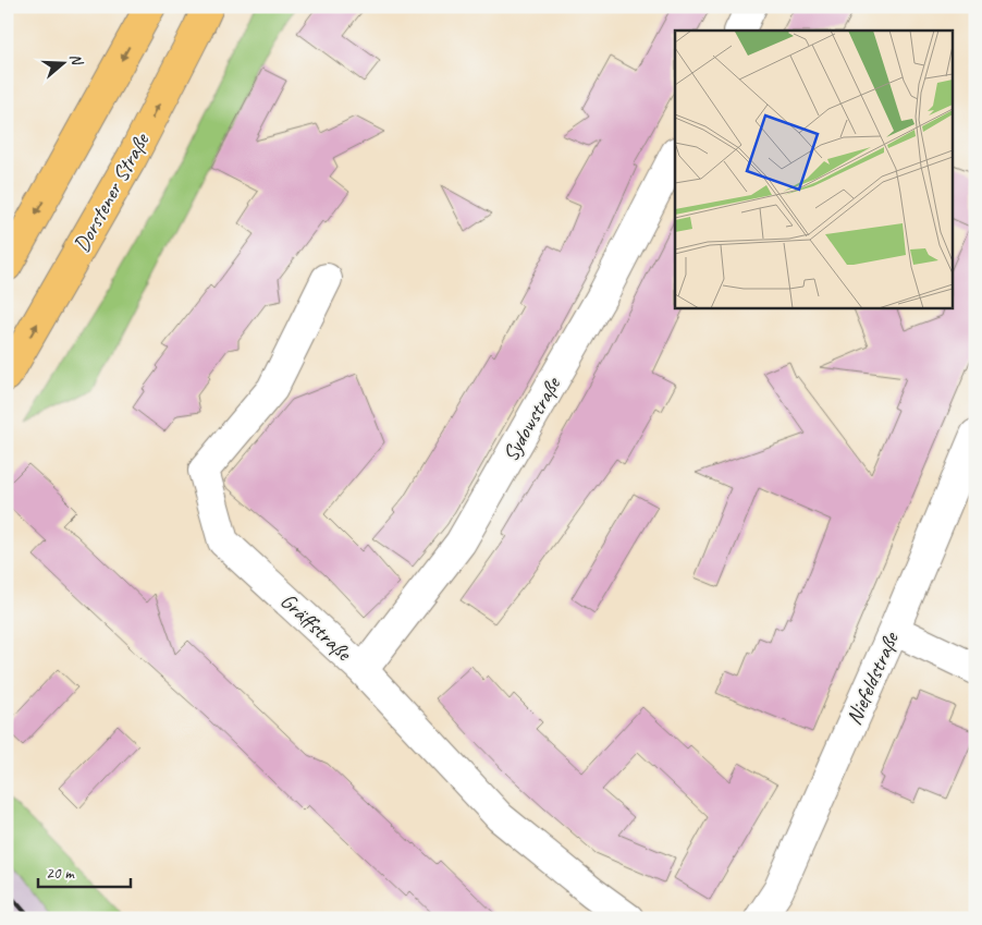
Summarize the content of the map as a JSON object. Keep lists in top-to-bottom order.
{
  "streets": {
    "main road": ["Dorstener Straße"],
    "street": ["Sydowstraße", "Gräffstraße", "Niefeldstraße"]
  },
  "crossings": [
    ["Sydowstraße", "Gräffstraße"]
  ],
  "scale_bar": "20 m",
  "north": "right"
}
